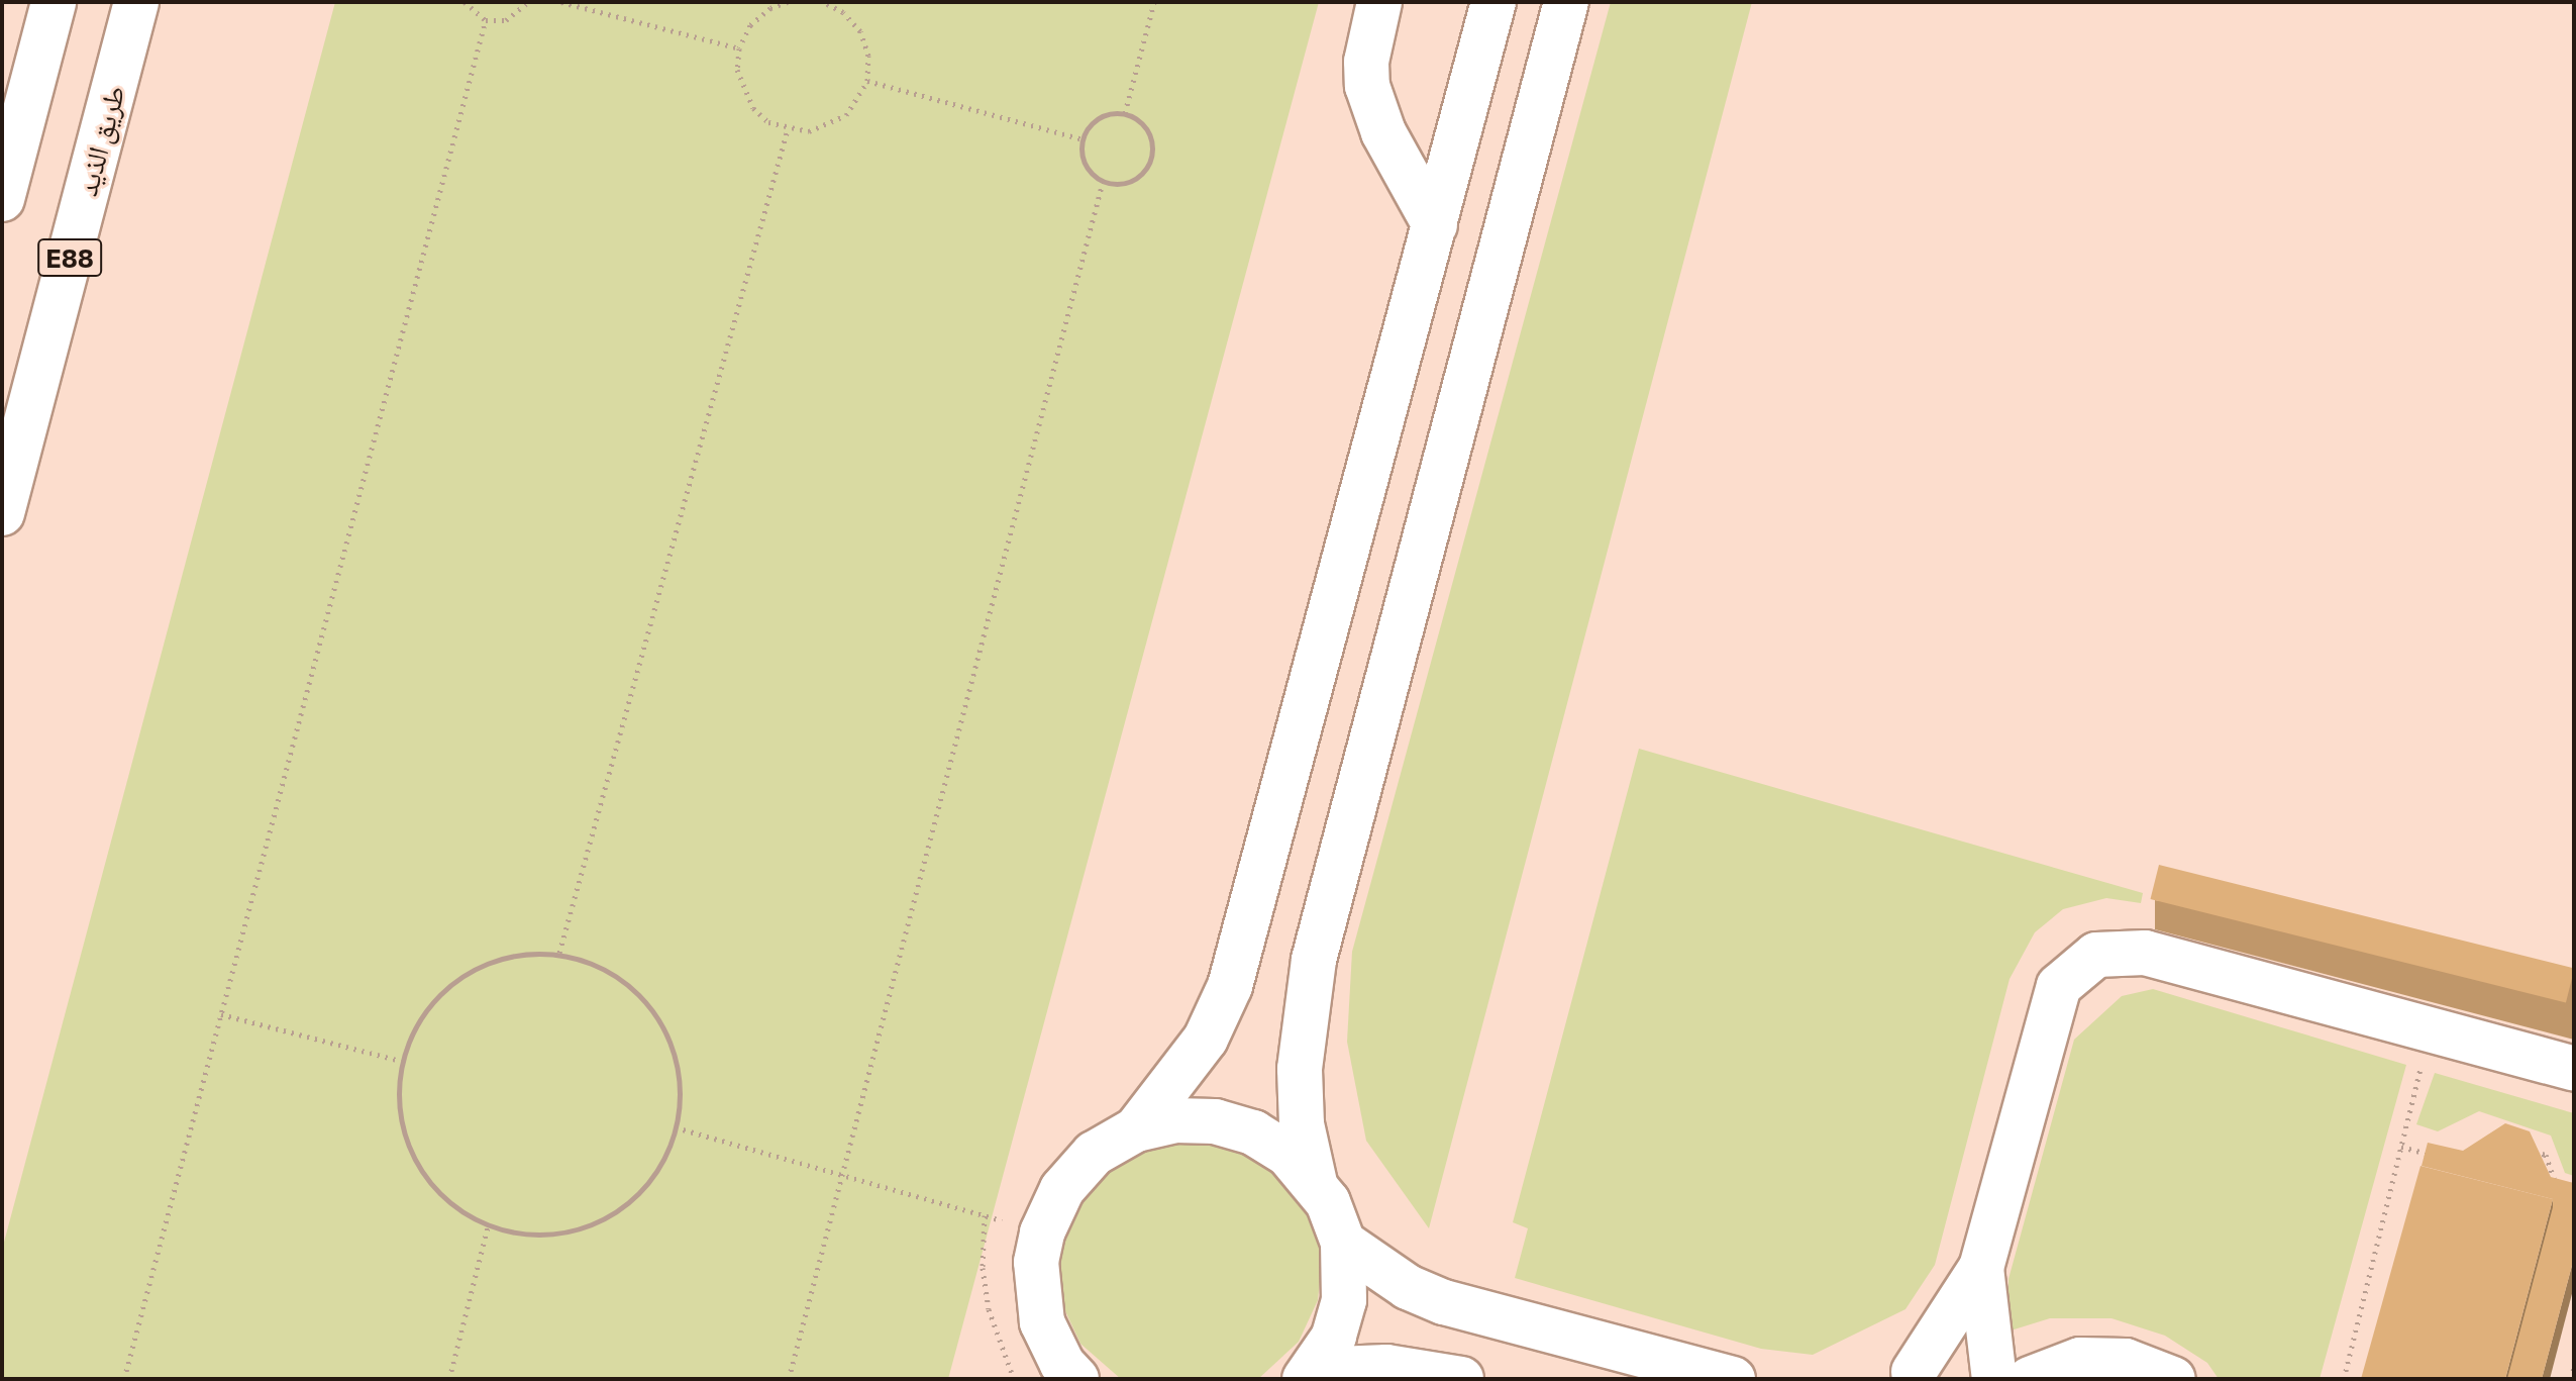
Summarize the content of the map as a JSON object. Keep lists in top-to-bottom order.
{
  "streets": {
    "main road": ["طريق الذيد", "E88"]
  }
}
